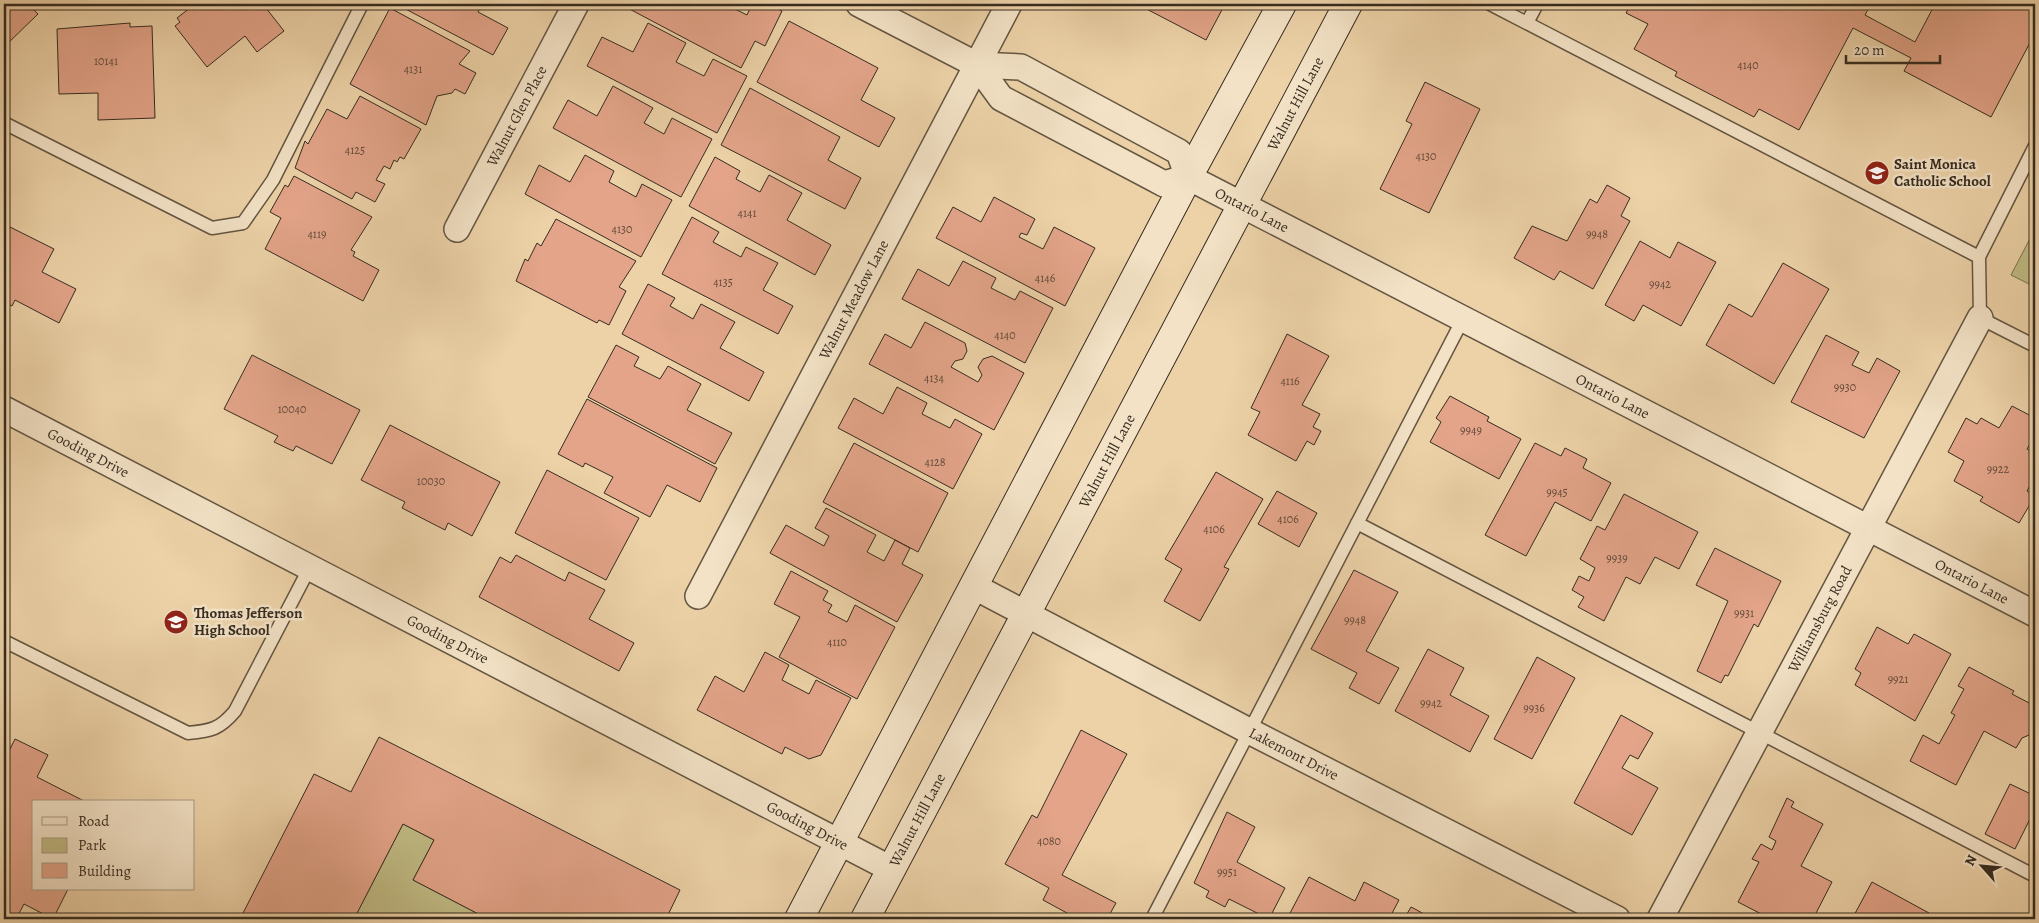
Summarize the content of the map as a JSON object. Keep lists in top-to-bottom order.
{
  "streets": {
    "main road": ["Walnut Hill Lane"],
    "street": [
      "Walnut Glen Place",
      "Ontario Lane",
      "Walnut Meadow Lane",
      "Gooding Drive",
      "Williamsburg Road",
      "Lakemont Drive"
    ]
  },
  "crossings": [
    ["Walnut Hill Lane", "Ontario Lane"],
    ["Walnut Hill Lane", "Gooding Drive"],
    ["Walnut Hill Lane", "Lakemont Drive"],
    ["Ontario Lane", "Williamsburg Road"]
  ],
  "places": {
    "school or university": ["Saint Monica Catholic School", "Thomas Jefferson High School"]
  },
  "house_numbers": [
    "10141",
    "4140",
    "4131",
    "4125",
    "4130",
    "4141",
    "4130",
    "4119",
    "9948",
    "4146",
    "4135",
    "9942",
    "4140",
    "4134",
    "4116",
    "9930",
    "10040",
    "9949",
    "4128",
    "9922",
    "10030",
    "9945",
    "4106",
    "4106",
    "9939",
    "9931",
    "9948",
    "4110",
    "9921",
    "9942",
    "9936",
    "4080",
    "9951"
  ],
  "legend": ["Road", "Park", "Building"],
  "scale_bar": "20 m",
  "north": "top left"
}
